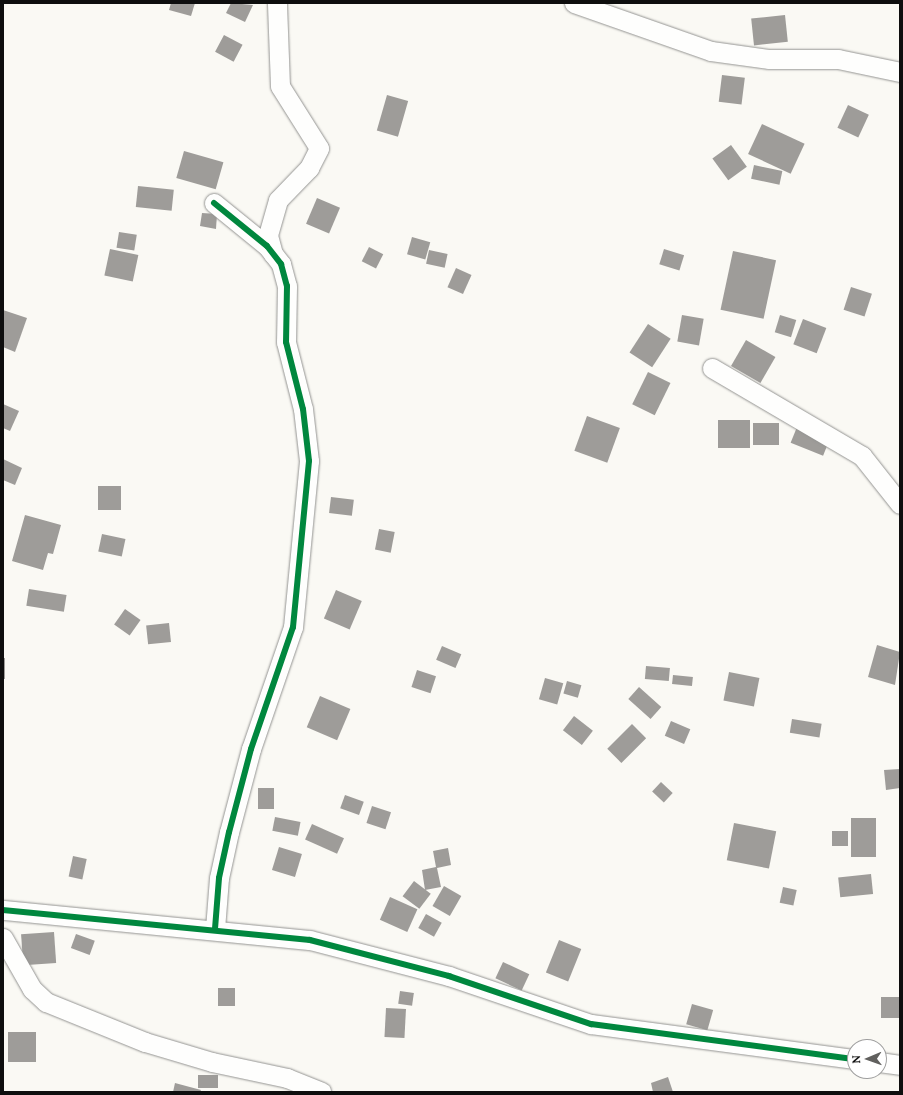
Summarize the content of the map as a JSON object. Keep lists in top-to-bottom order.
{
  "north": "left"
}
